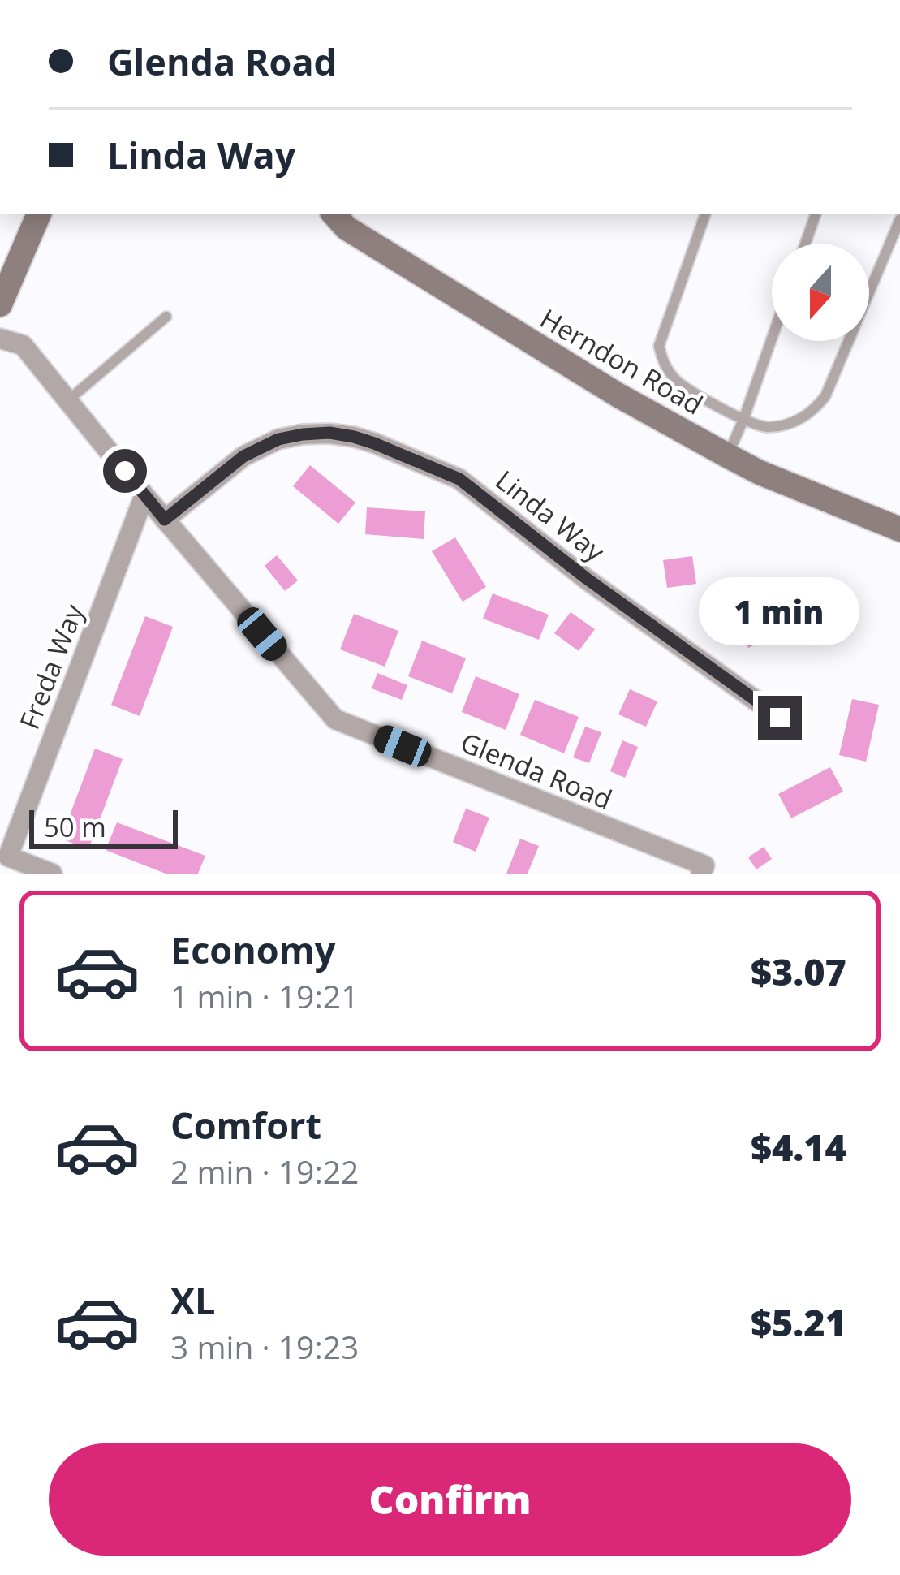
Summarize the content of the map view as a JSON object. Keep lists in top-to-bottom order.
{
  "streets": {
    "street": [
      "Herndon Road",
      "Linda Way",
      "Freda Way",
      "Glenda Road"
    ]
  },
  "crossings": [
    ["Linda Way", "Glenda Road"],
    ["Freda Way", "Glenda Road"]
  ],
  "scale_bar": "50 m",
  "north": "bottom",
  "page": {
    "banner": ["Glenda Road", "Linda Way"],
    "bubble": "1 min",
    "scale": "50 m",
    "list": [
      {
        "name": "Economy",
        "note": "1 min · 19:21",
        "value": "$3.07"
      },
      {
        "name": "Comfort",
        "note": "2 min · 19:22",
        "value": "$4.14"
      },
      {
        "name": "XL",
        "note": "3 min · 19:23",
        "value": "$5.21"
      }
    ],
    "buttons": "Confirm"
  }
}
